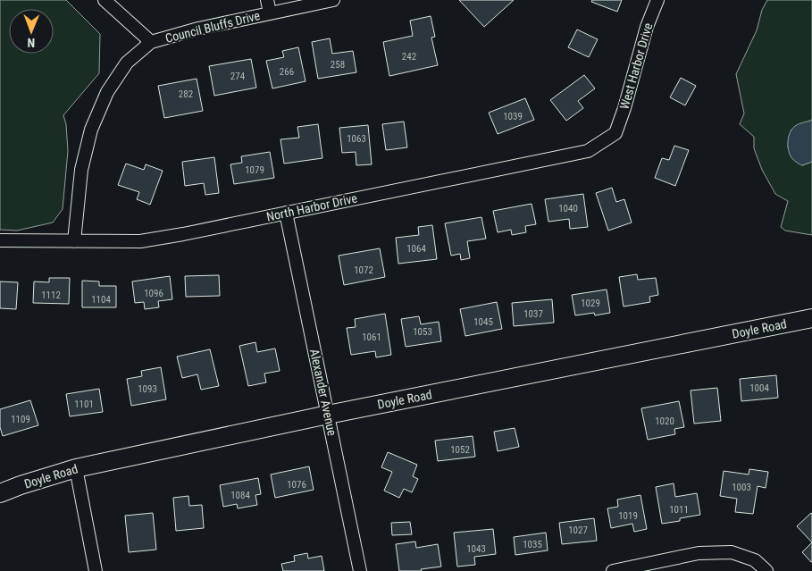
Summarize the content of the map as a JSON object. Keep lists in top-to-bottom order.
{
  "streets": {
    "main road": ["Doyle Road"],
    "street": [
      "Council Bluffs Drive",
      "West Harbor Drive",
      "North Harbor Drive",
      "Alexander Avenue"
    ]
  },
  "crossings": [
    ["Council Bluffs Drive", "North Harbor Drive"],
    ["West Harbor Drive", "North Harbor Drive"],
    ["North Harbor Drive", "Alexander Avenue"],
    ["Doyle Road", "Alexander Avenue"]
  ],
  "house_numbers": [
    "242",
    "258",
    "266",
    "274",
    "282",
    "1039",
    "1063",
    "1079",
    "1040",
    "1064",
    "1072",
    "1096",
    "1112",
    "1104",
    "1029",
    "1037",
    "1045",
    "1053",
    "1061",
    "1004",
    "1093",
    "1101",
    "1109",
    "1020",
    "1052",
    "1076",
    "1003",
    "1084",
    "1011",
    "1019",
    "1027",
    "1035",
    "1043"
  ],
  "north": "bottom"
}
